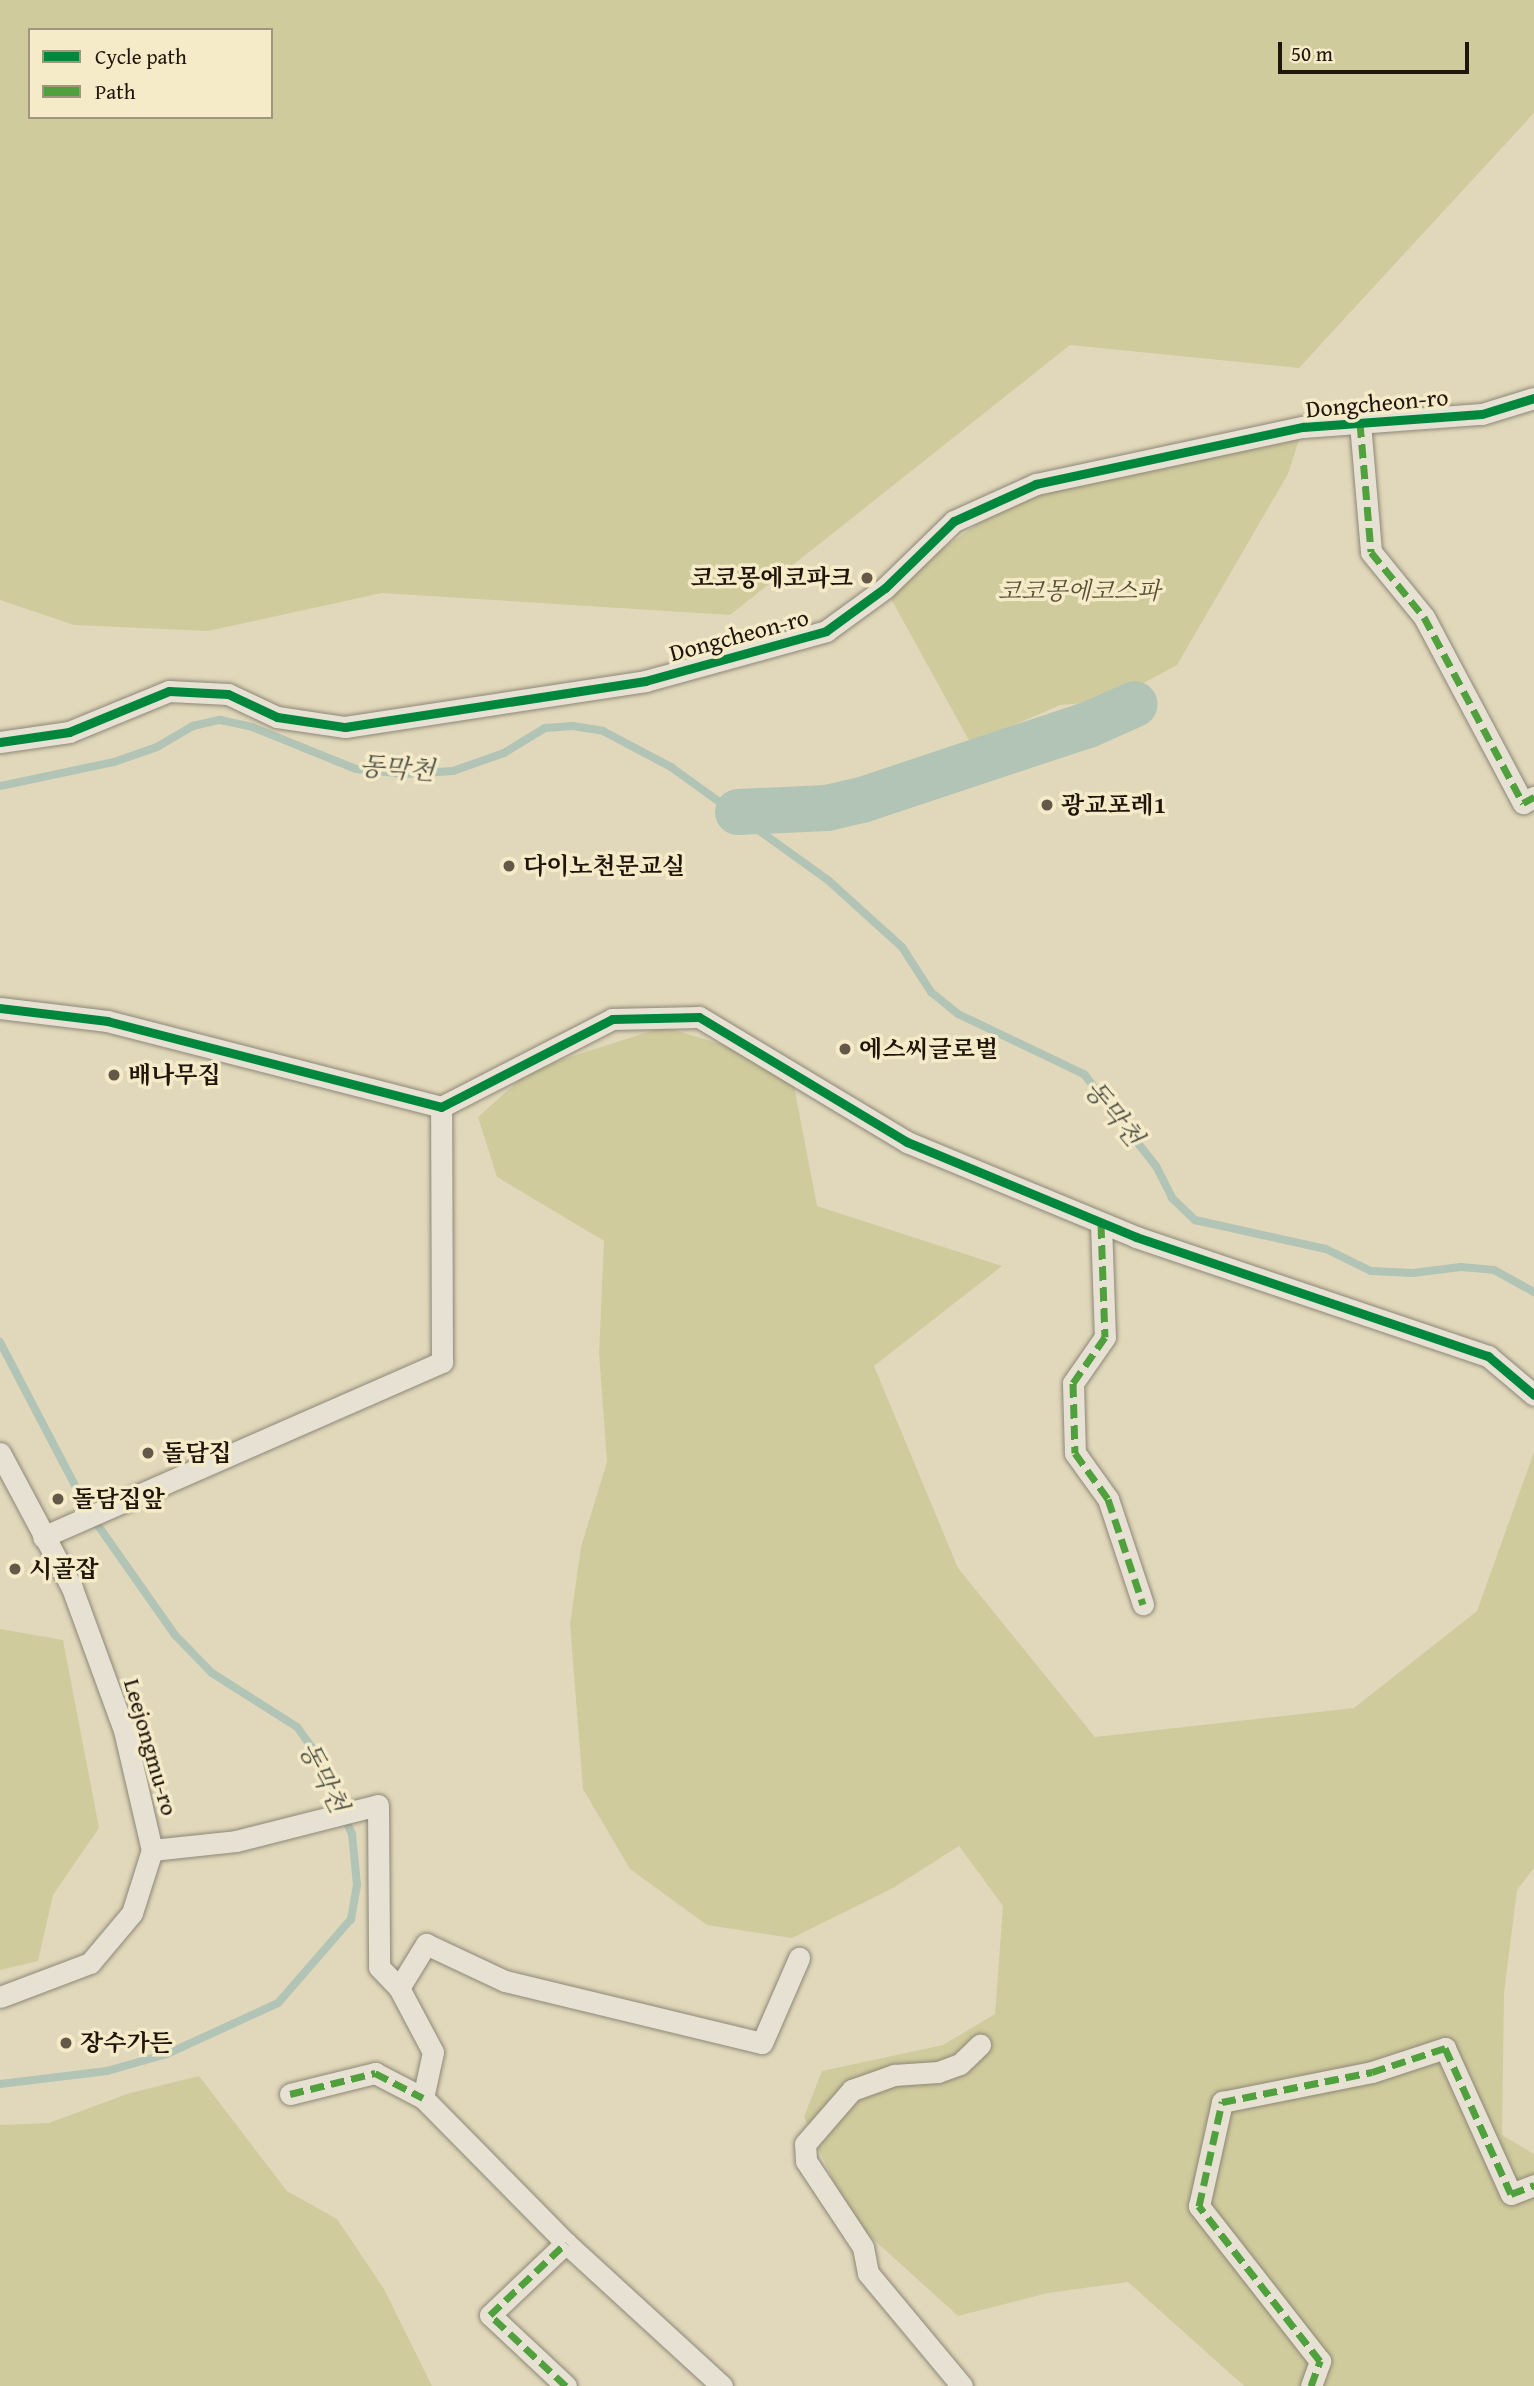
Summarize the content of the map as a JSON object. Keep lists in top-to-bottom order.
{
  "streets": {
    "street": ["Dongcheon-ro", "Leejongmu-ro"]
  },
  "water": ["동막천"],
  "parks": ["코코몽에코스파"],
  "places": [
    "코코몽에코파크",
    "광교포레1",
    "다이노천문교실",
    "에스씨글로벌",
    "배나무집",
    "돌담집",
    "돌담집앞",
    "시골잡",
    "장수가든"
  ],
  "legend": ["Cycle path", "Path"],
  "scale_bar": "50 m"
}
